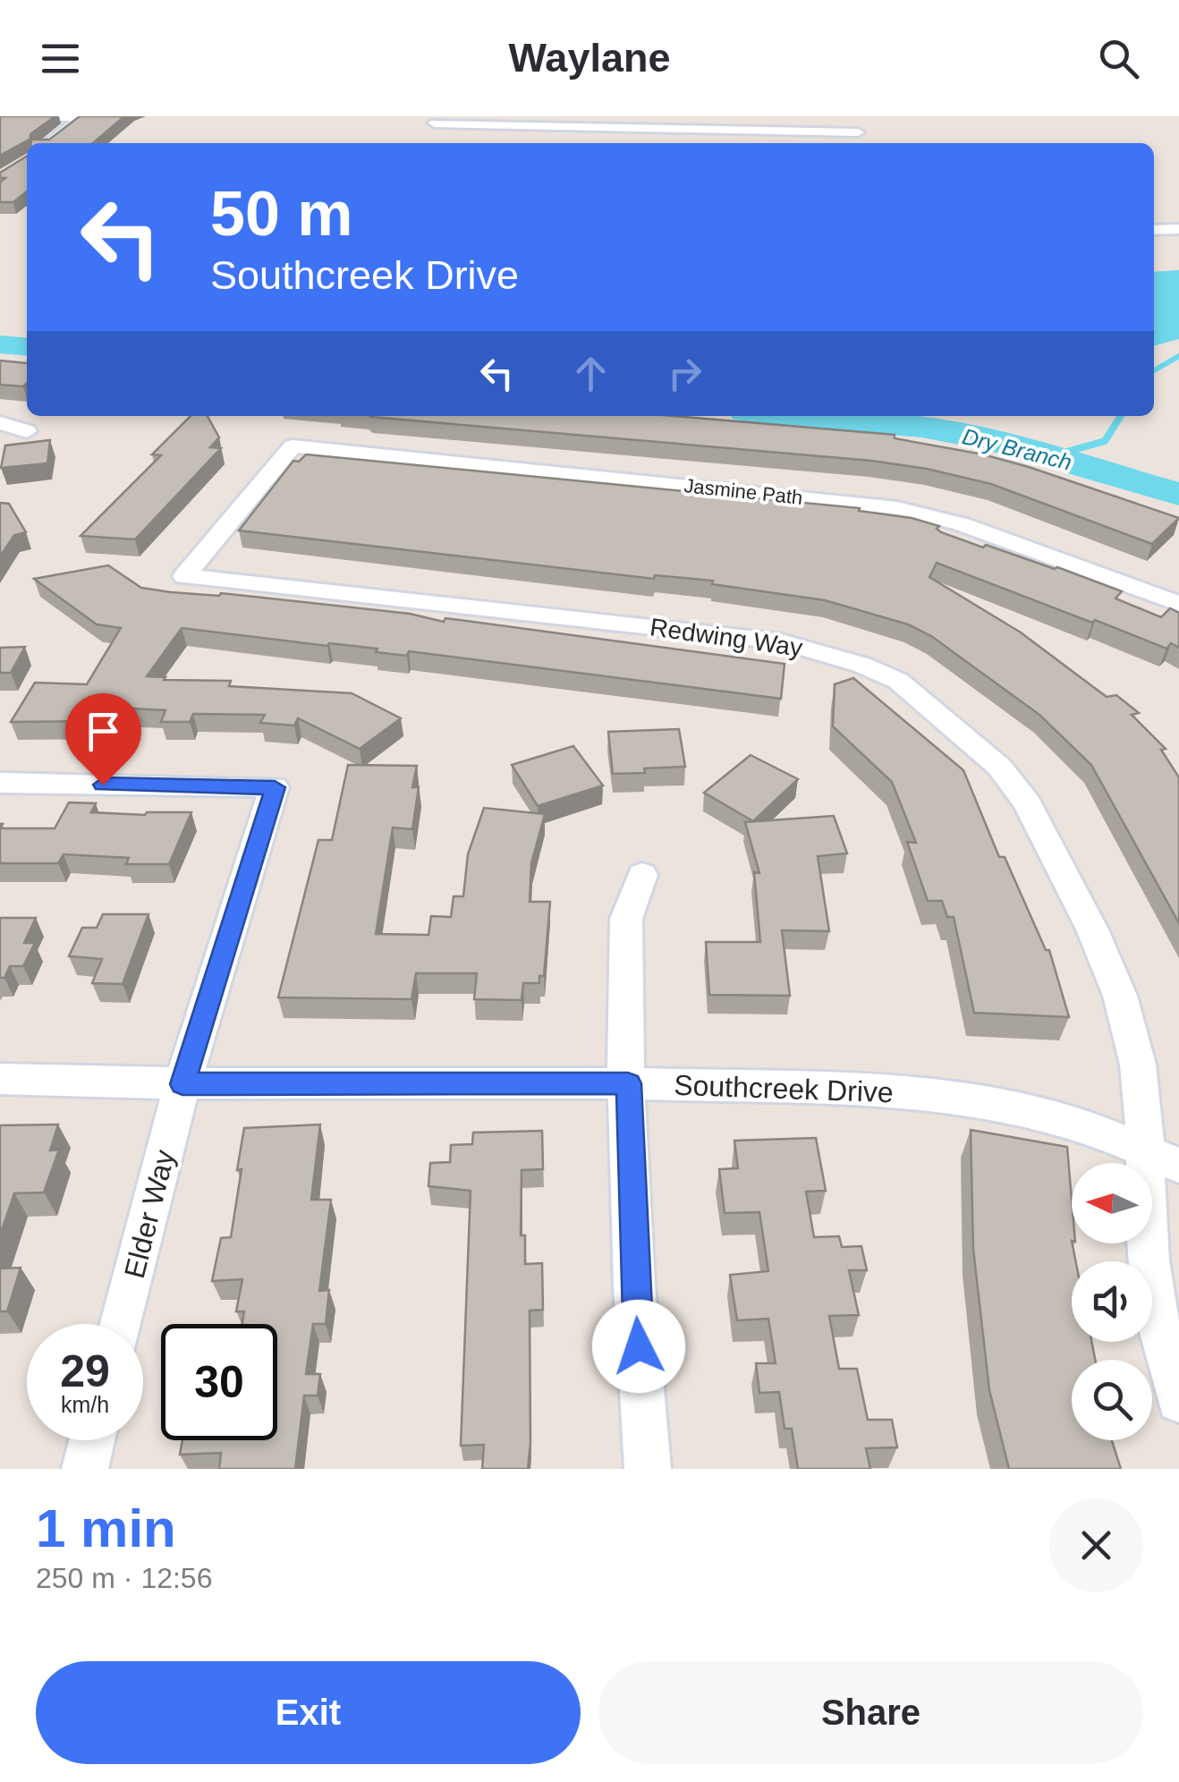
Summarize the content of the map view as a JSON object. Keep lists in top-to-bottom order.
{
  "streets": {
    "street": [
      "Jasmine Path",
      "Redwing Way",
      "Southcreek Drive",
      "Elder Way"
    ]
  },
  "crossings": [
    ["Jasmine Path", "Redwing Way"],
    ["Redwing Way", "Southcreek Drive"],
    ["Southcreek Drive", "Elder Way"]
  ],
  "water": ["Dry Branch"],
  "north": "left",
  "page": {
    "header": "Waylane",
    "turn": ["50 m", "Southcreek Drive"],
    "speed": "29 km/h",
    "limit": "30",
    "heading": ["1 min", "250 m · 12:56"],
    "buttons": ["Exit", "Share"]
  }
}
